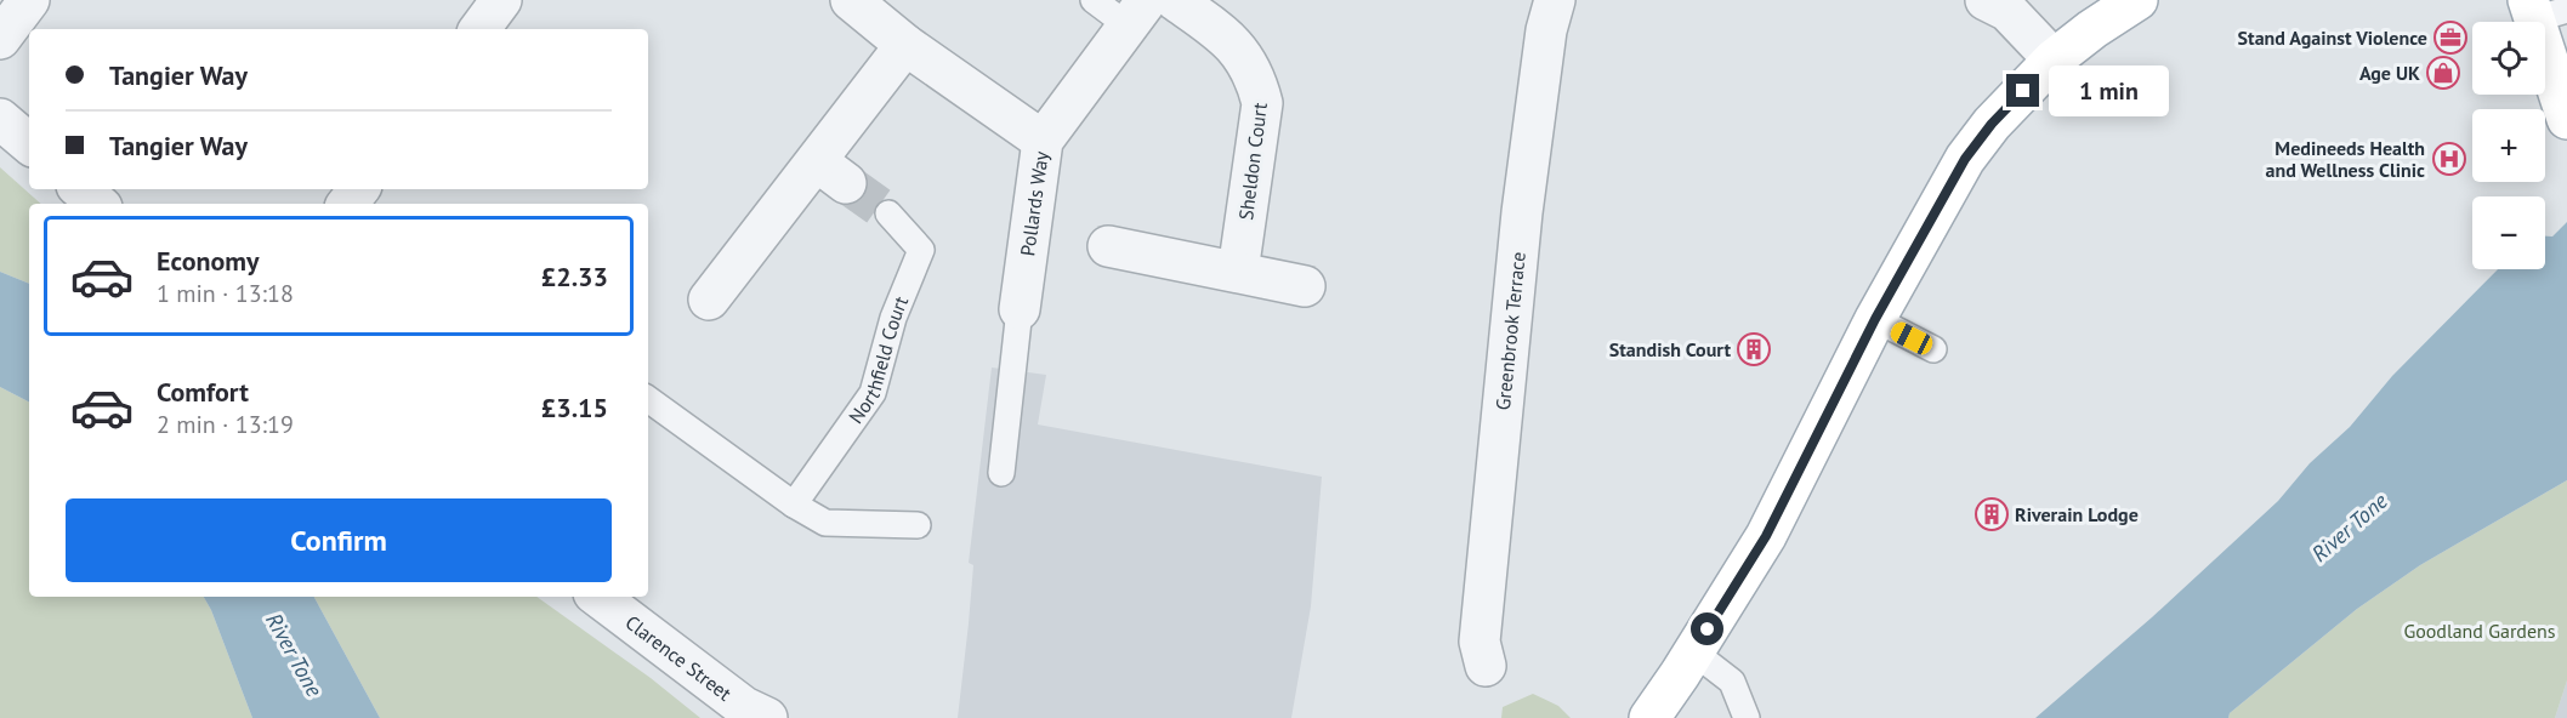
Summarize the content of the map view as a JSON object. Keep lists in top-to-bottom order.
{
  "streets": {
    "street": [
      "Sheldon Court",
      "Pollards Way",
      "Greenbrook Terrace",
      "Clarence Street"
    ],
    "lane": ["Northfield Court"]
  },
  "water": ["River Tone"],
  "parks": ["Goodland Gardens"],
  "places": {
    "office": ["Stand Against Violence"],
    "shop": ["Age UK"],
    "hospital": ["Medineeds Health and Wellness Clinic"],
    "building": ["Standish Court", "Riverain Lodge"]
  },
  "page": {
    "map_buttons": ["+", "−"],
    "banner": ["Tangier Way", "Tangier Way"],
    "bubble": "1 min",
    "list": [
      {
        "name": "Economy",
        "note": "1 min · 13:18",
        "value": "£2.33"
      },
      {
        "name": "Comfort",
        "note": "2 min · 13:19",
        "value": "£3.15"
      }
    ],
    "buttons": "Confirm"
  }
}
